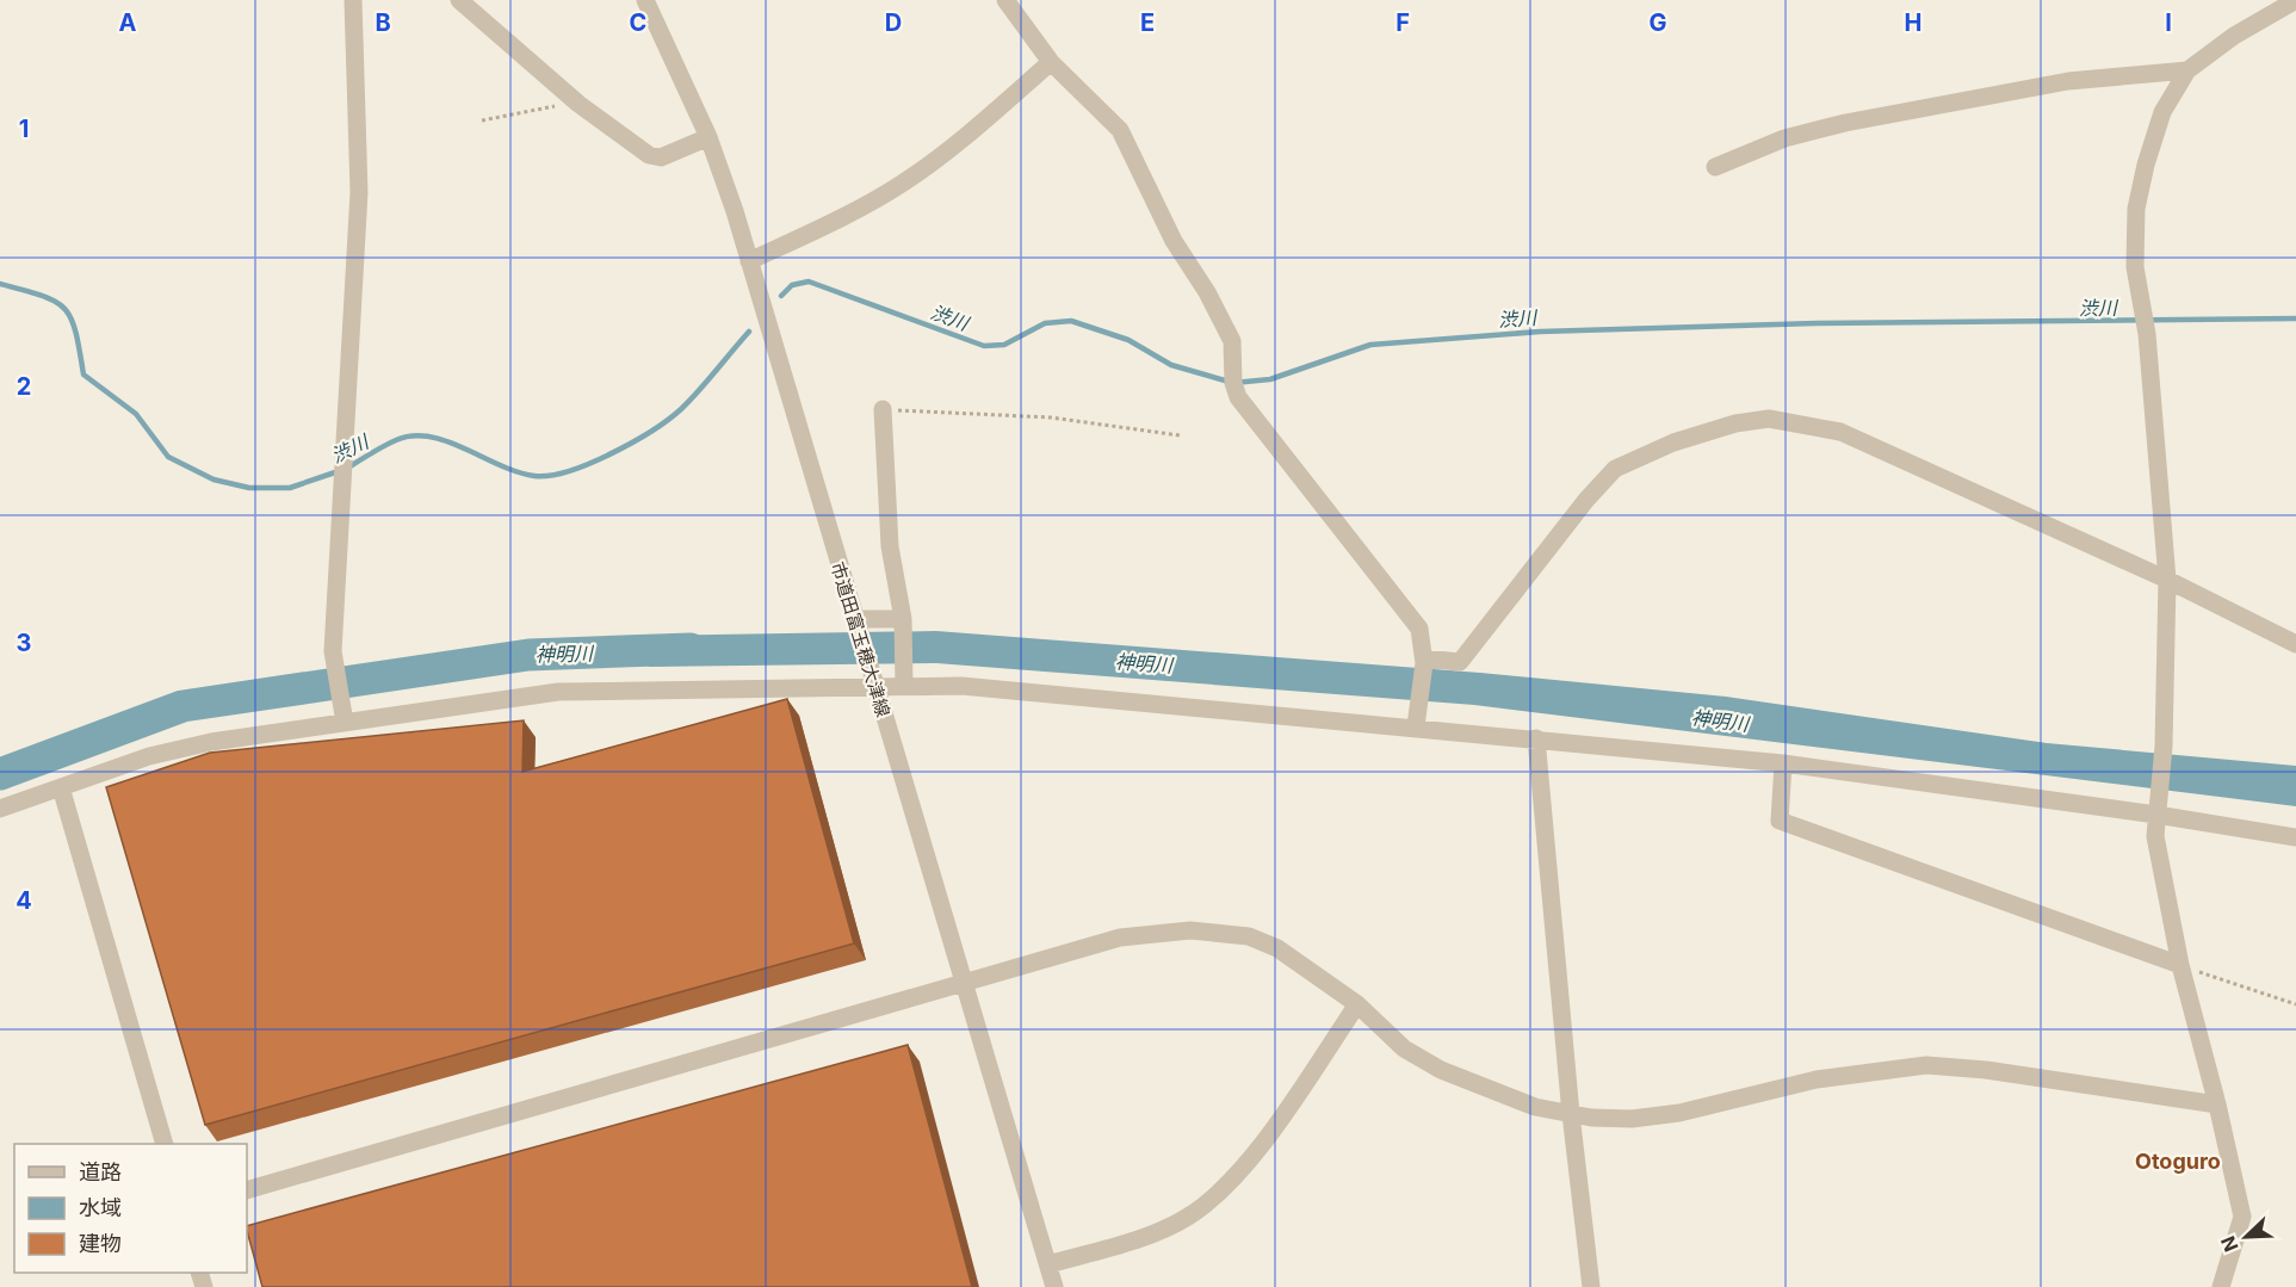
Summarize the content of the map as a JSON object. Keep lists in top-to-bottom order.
{
  "streets": {
    "street": ["市道田富玉穂大津線"]
  },
  "districts": ["Otoguro"],
  "water": ["渋川", "神明川"],
  "legend": ["道路", "水域", "建物"],
  "north": "bottom left",
  "grid": {
    "columns": [
      "A",
      "B",
      "C",
      "D",
      "E",
      "F",
      "G",
      "H",
      "I"
    ],
    "rows": [
      "1",
      "2",
      "3",
      "4"
    ]
  }
}
